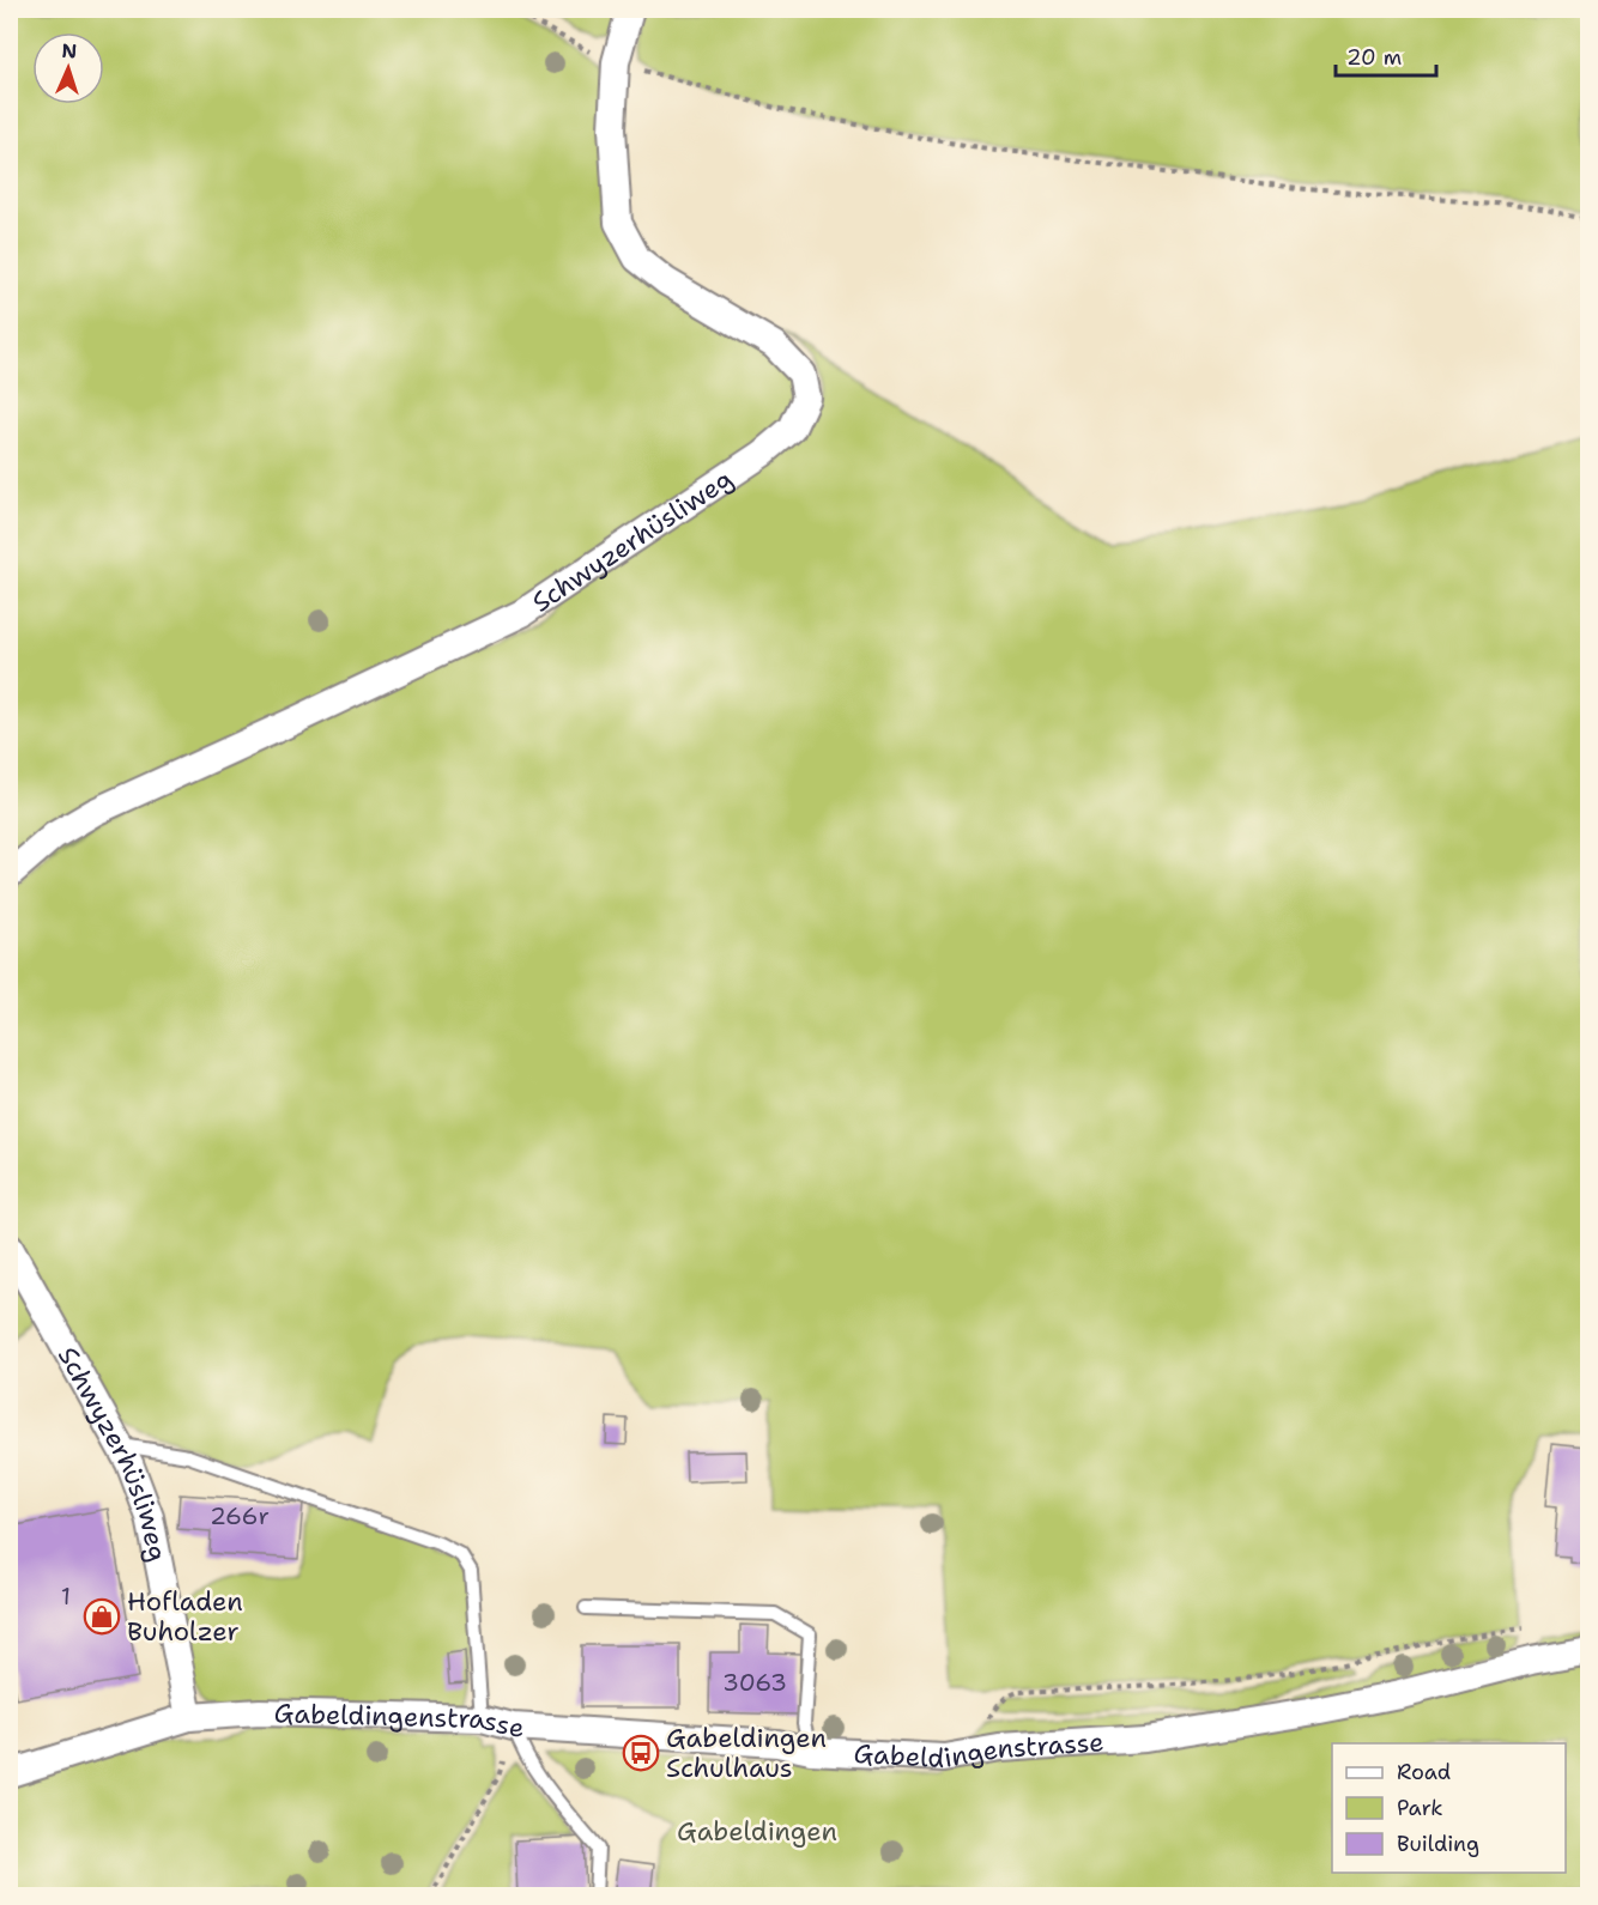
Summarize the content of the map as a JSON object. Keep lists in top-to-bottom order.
{
  "streets": {
    "street": ["Schwyzerhüsliweg", "Gabeldingenstrasse"]
  },
  "crossings": [
    ["Schwyzerhüsliweg", "Gabeldingenstrasse"]
  ],
  "parks": ["Gabeldingen"],
  "places": {
    "shop": ["Hofladen Buholzer"],
    "bus stop": ["Gabeldingen Schulhaus"]
  },
  "house_numbers": ["266r", "1", "3063"],
  "legend": ["Road", "Park", "Building"],
  "scale_bar": "20 m",
  "north": "top"
}
